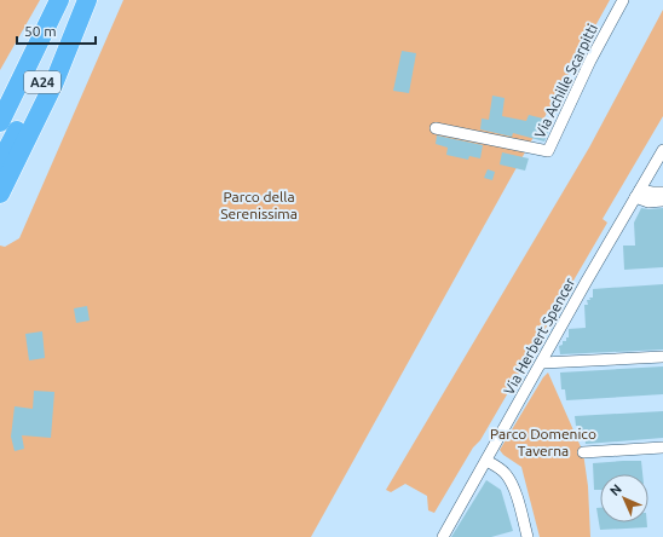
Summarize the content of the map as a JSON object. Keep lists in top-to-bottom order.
{
  "streets": {
    "highway": ["A24"],
    "street": ["Via Achille Scarpitti", "Via Herbert Spencer"]
  },
  "parks": ["Parco della Serenissima", "Parco Domenico Taverna"],
  "scale_bar": "50 m",
  "north": "top left"
}
